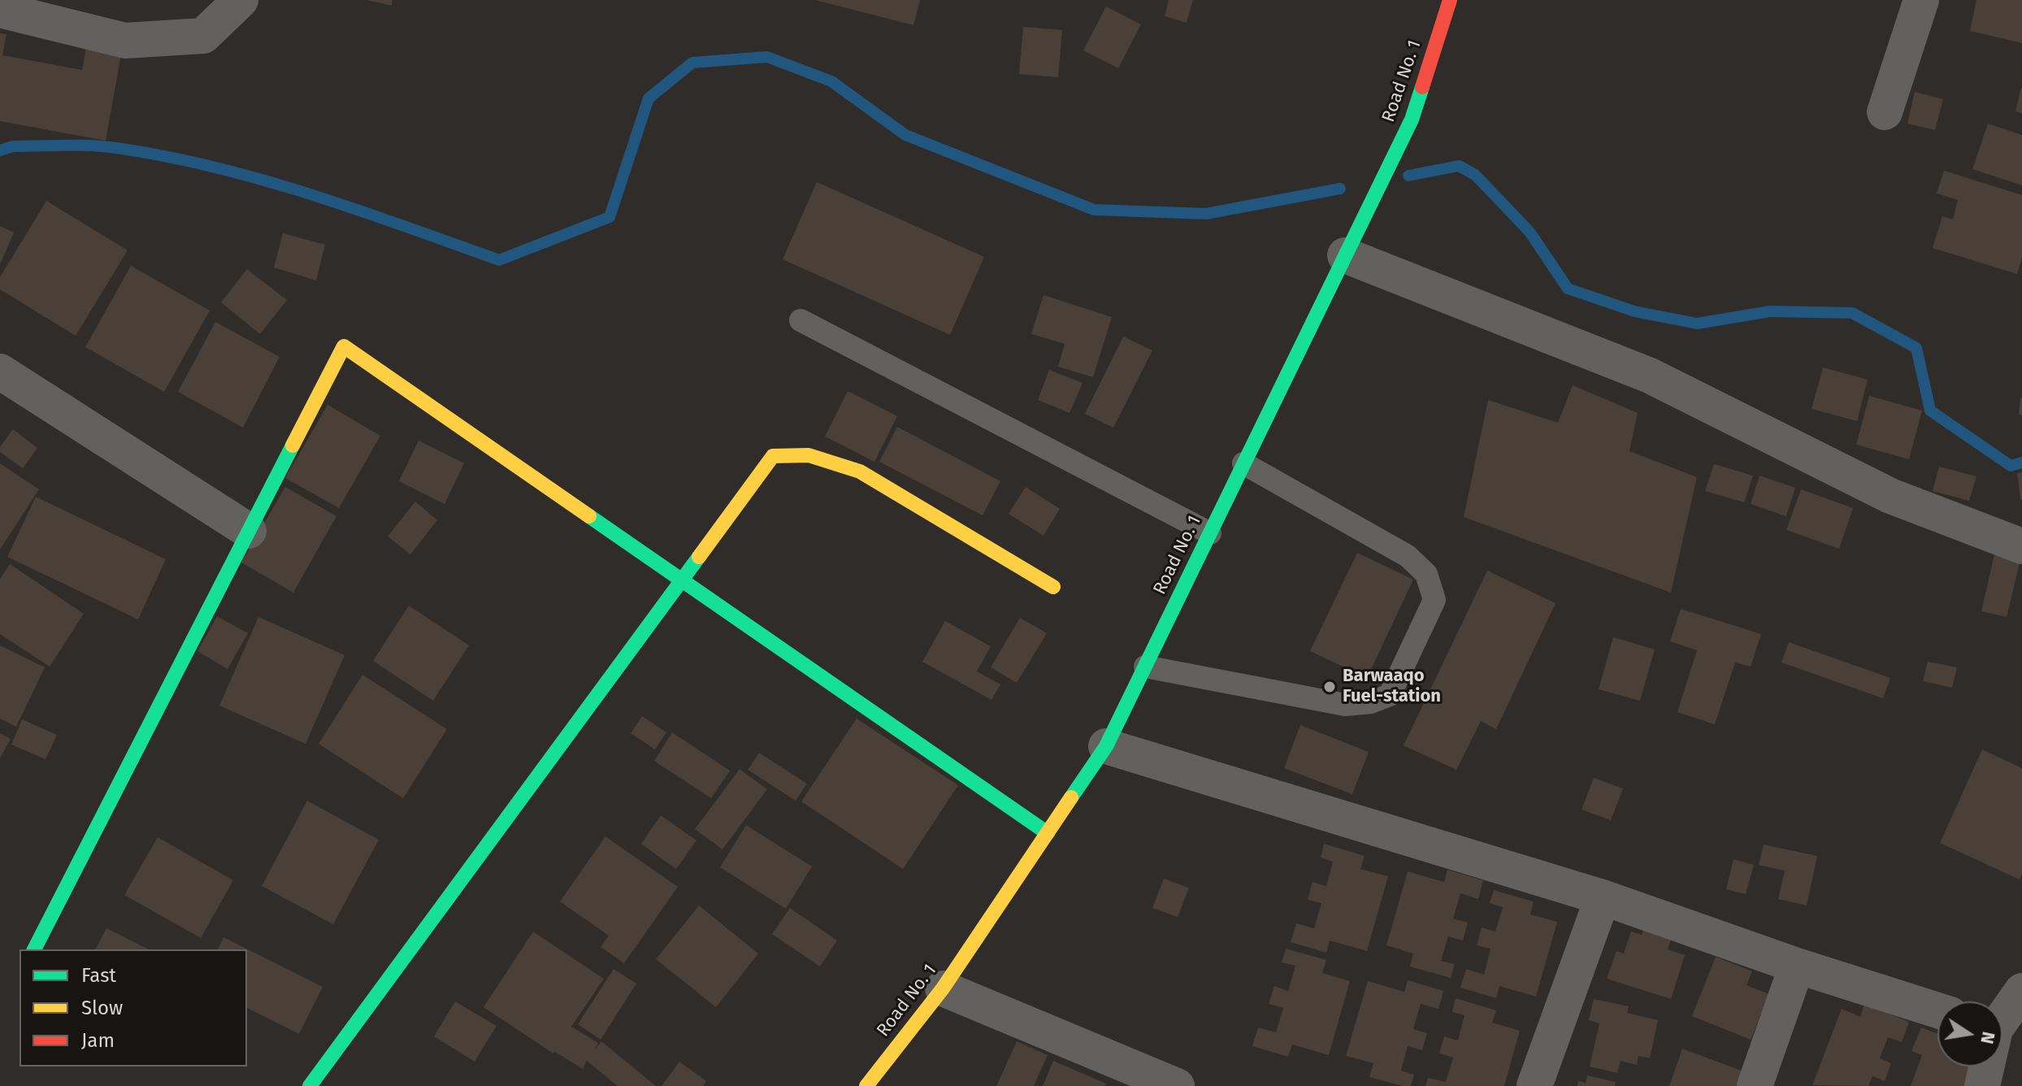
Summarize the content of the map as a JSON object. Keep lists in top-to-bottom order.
{
  "streets": {
    "main road": ["Road No. 1"]
  },
  "places": ["Barwaaqo Fuel-station"],
  "legend": ["Fast", "Slow", "Jam"],
  "north": "right"
}
